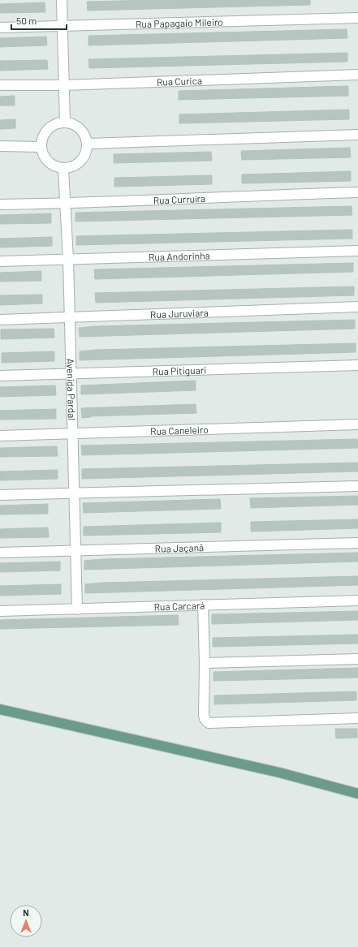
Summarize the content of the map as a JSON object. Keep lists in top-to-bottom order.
{
  "streets": {
    "street": [
      "Rua Papagaio Mileiro",
      "Rua Curica",
      "Rua Curruíra",
      "Rua Andorinha",
      "Rua Juruviara",
      "Rua Pitiguari",
      "Avenida Pardal",
      "Rua Caneleiro",
      "Rua Jaçanã",
      "Rua Carcará"
    ]
  },
  "crossings": [
    ["Rua Curruíra", "Avenida Pardal"],
    ["Rua Andorinha", "Avenida Pardal"],
    ["Rua Juruviara", "Avenida Pardal"],
    ["Rua Pitiguari", "Avenida Pardal"],
    ["Avenida Pardal", "Rua Caneleiro"],
    ["Avenida Pardal", "Rua Jaçanã"],
    ["Avenida Pardal", "Rua Carcará"]
  ],
  "scale_bar": "50 m",
  "north": "top"
}
